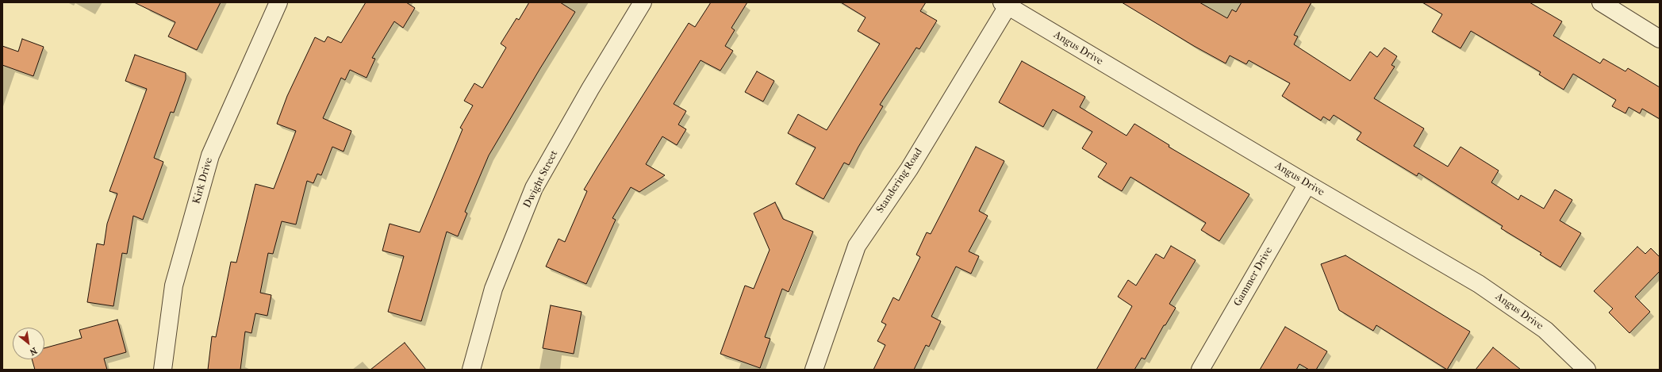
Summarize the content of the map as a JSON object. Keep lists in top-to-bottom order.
{
  "streets": {
    "street": [
      "Angus Drive",
      "Dwight Street",
      "Kirk Drive",
      "Standering Road",
      "Gammer Drive"
    ]
  },
  "crossings": [
    ["Angus Drive", "Standering Road"],
    ["Angus Drive", "Gammer Drive"]
  ],
  "north": "bottom right"
}
